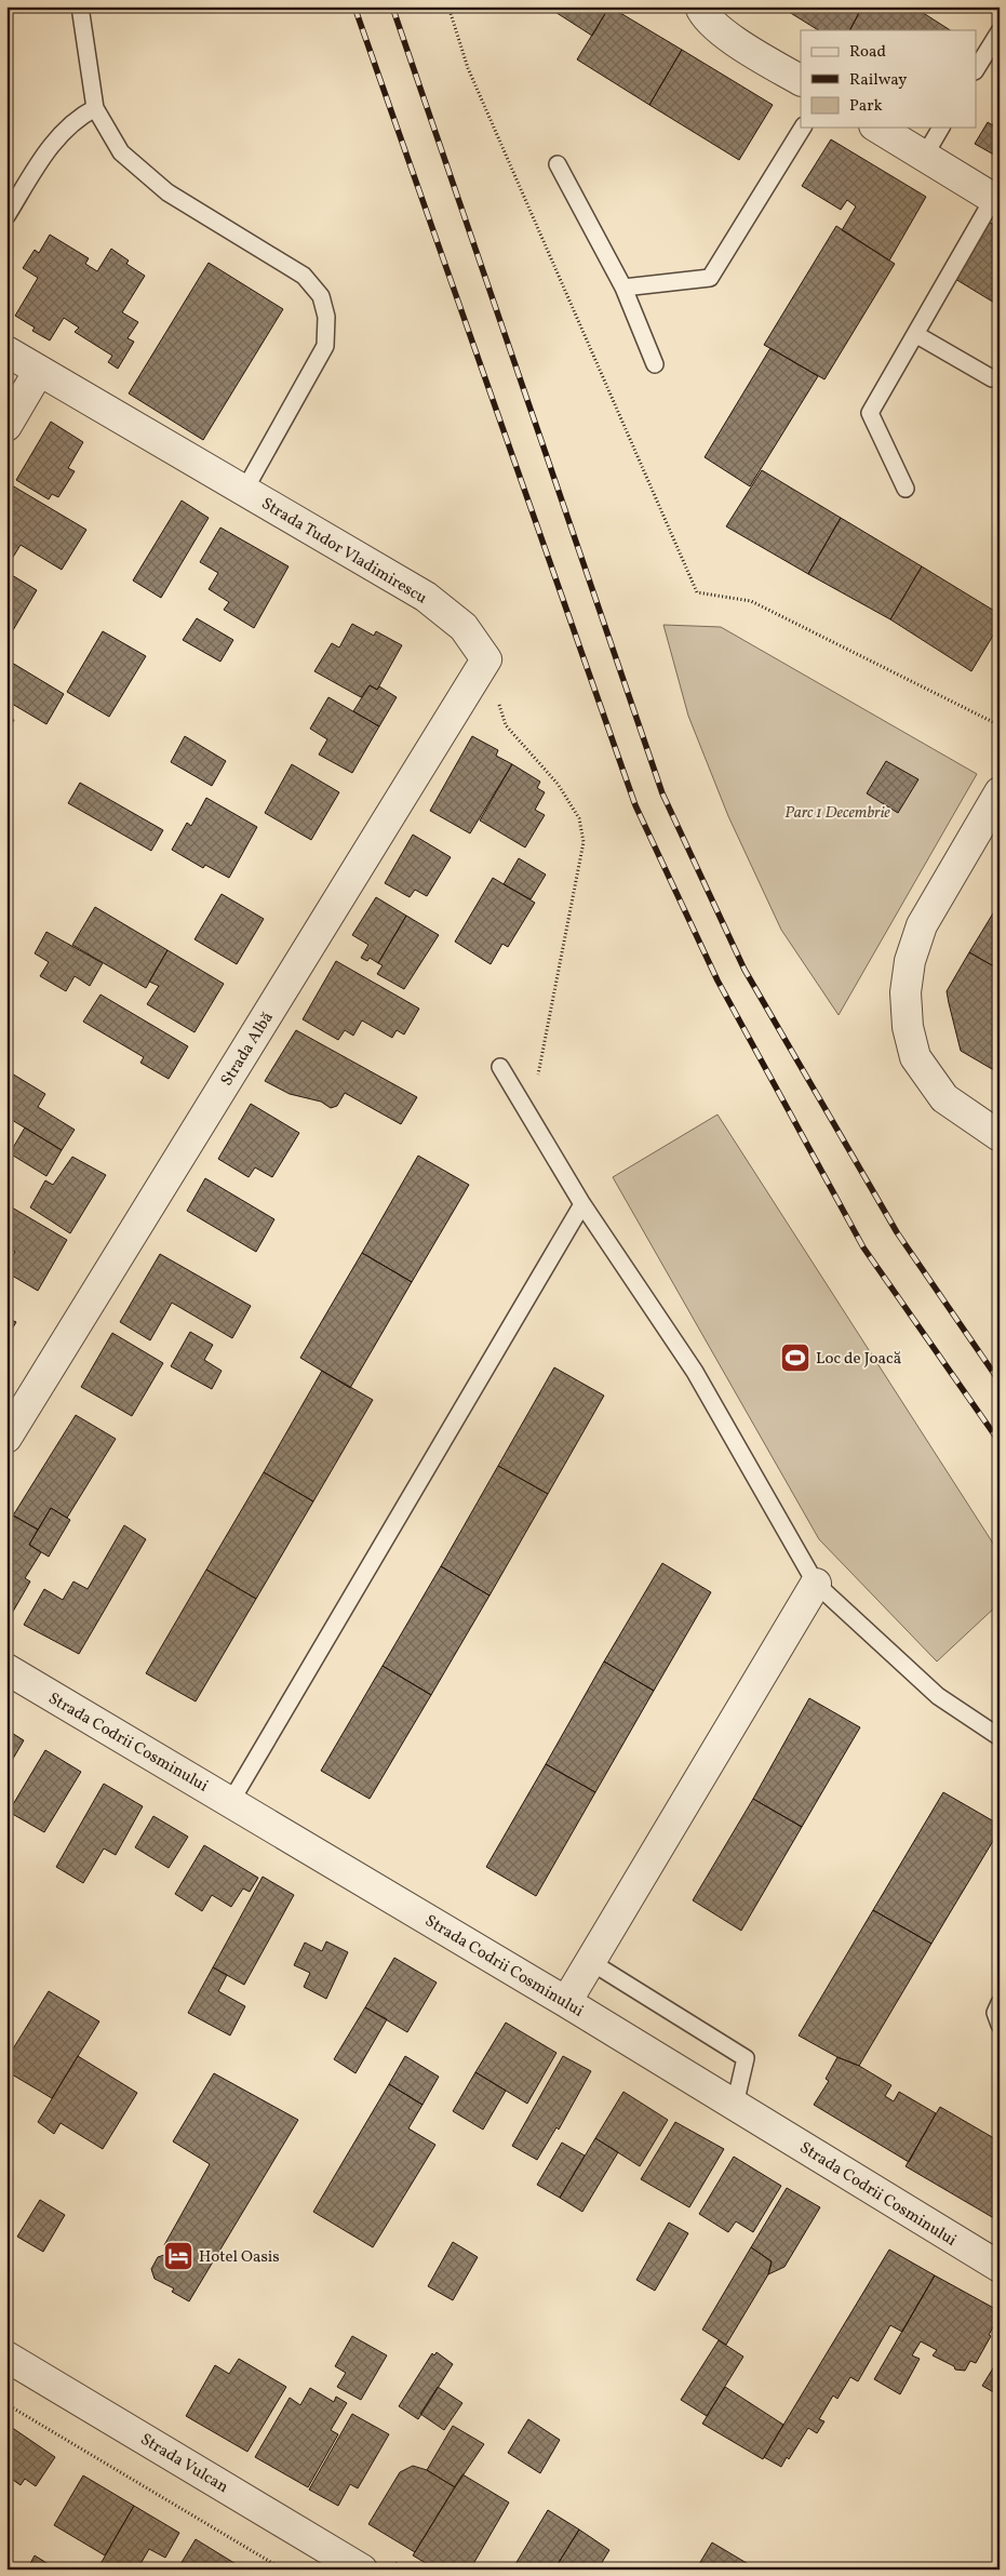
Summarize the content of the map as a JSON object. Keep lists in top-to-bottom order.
{
  "streets": {
    "street": [
      "Strada Tudor Vladimirescu",
      "Strada Albă",
      "Strada Codrii Cosminului",
      "Strada Vulcan"
    ]
  },
  "crossings": [
    ["Strada Tudor Vladimirescu", "Strada Albă"]
  ],
  "parks": ["Parc 1 Decembrie"],
  "places": {
    "sports": ["Loc de Joacă"],
    "hotel": ["Hotel Oasis"]
  },
  "legend": ["Road", "Railway", "Park"]
}
